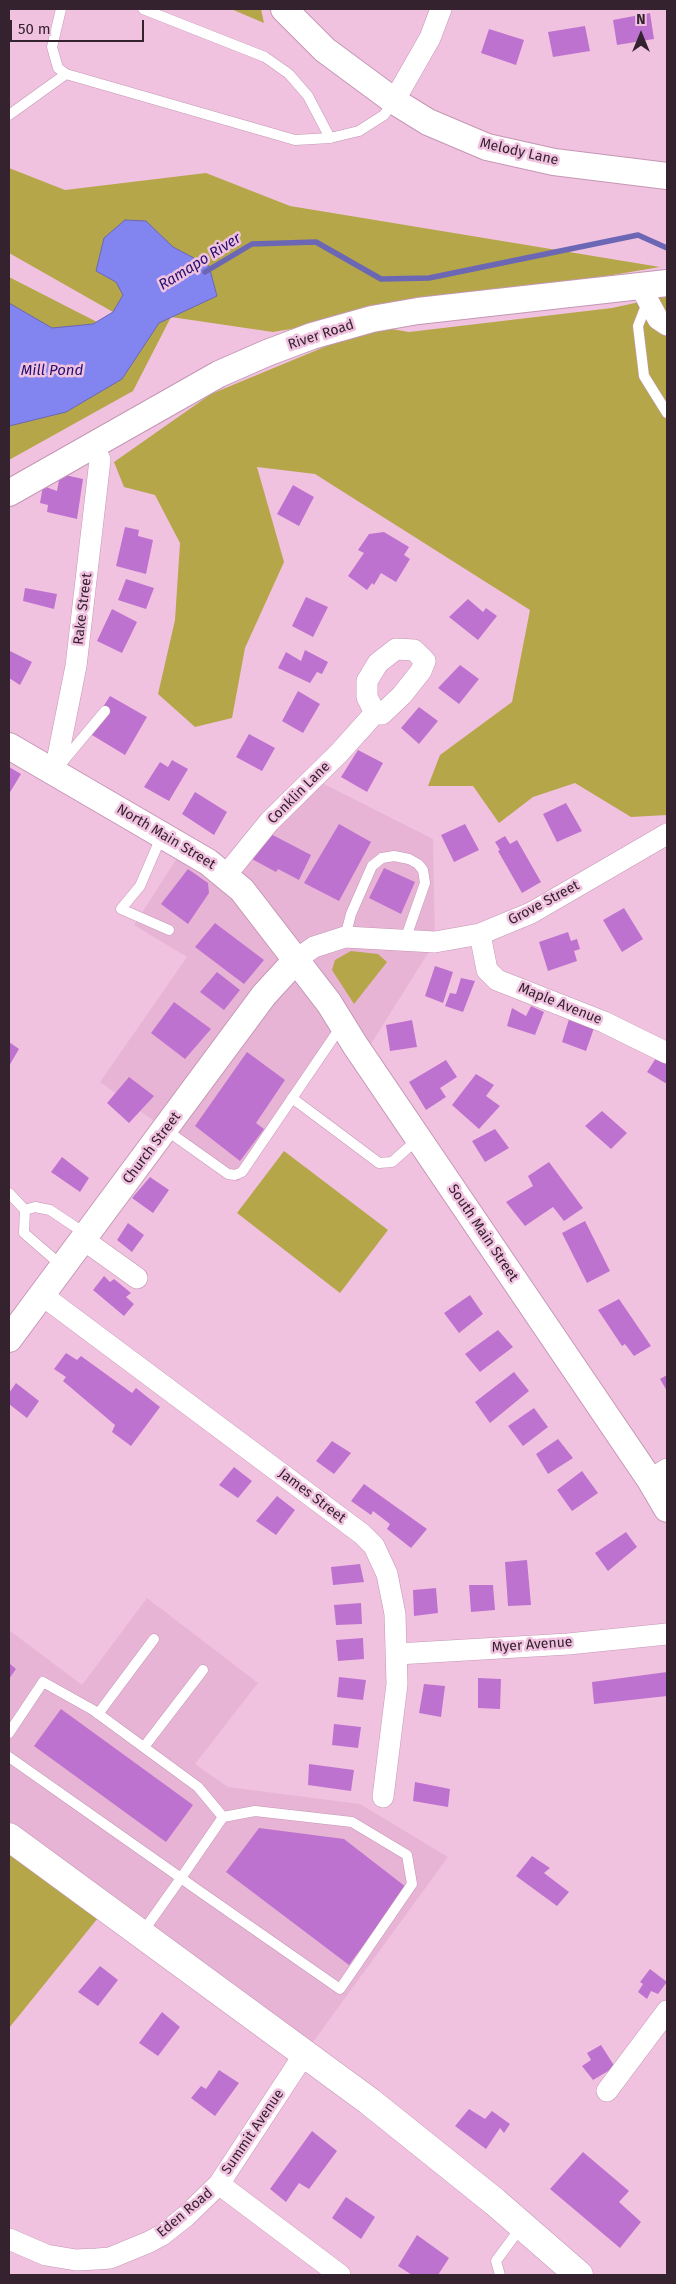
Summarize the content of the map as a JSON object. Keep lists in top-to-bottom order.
{
  "streets": {
    "street": [
      "Melody Lane",
      "River Road",
      "Rake Street",
      "Conklin Lane",
      "North Main Street",
      "Grove Street",
      "Maple Avenue",
      "Church Street",
      "South Main Street",
      "James Street",
      "Myer Avenue",
      "Summit Avenue",
      "Eden Road"
    ]
  },
  "crossings": [
    ["River Road", "Rake Street"],
    ["Rake Street", "North Main Street"],
    ["Conklin Lane", "North Main Street"],
    ["North Main Street", "Grove Street"],
    ["North Main Street", "Church Street"],
    ["North Main Street", "South Main Street"],
    ["Grove Street", "Maple Avenue"],
    ["Grove Street", "Church Street"],
    ["Grove Street", "South Main Street"],
    ["Church Street", "South Main Street"],
    ["Church Street", "James Street"],
    ["James Street", "Myer Avenue"],
    ["Summit Avenue", "Eden Road"]
  ],
  "water": ["Ramapo River", "Mill Pond"],
  "scale_bar": "50 m",
  "north": "top"
}
